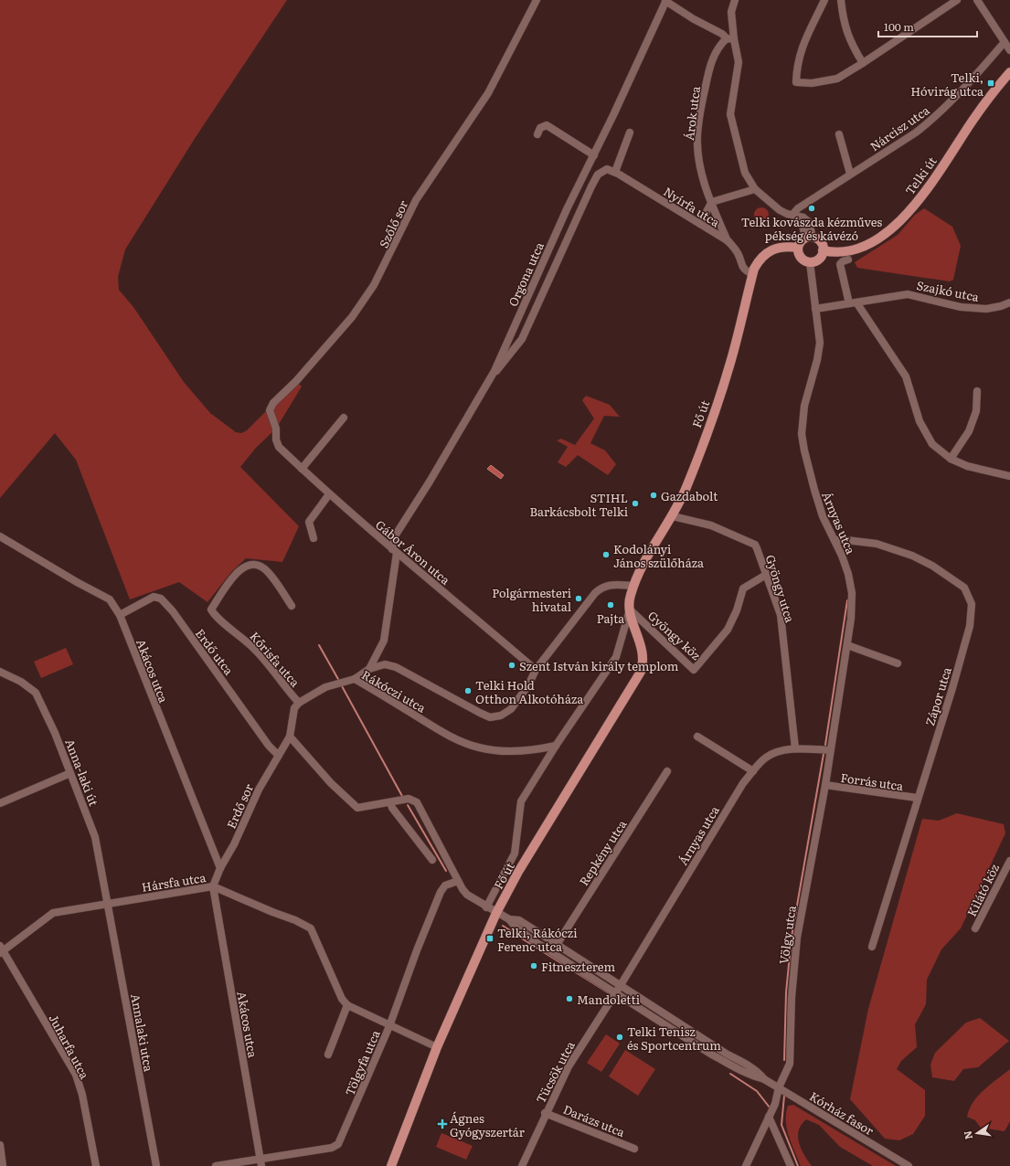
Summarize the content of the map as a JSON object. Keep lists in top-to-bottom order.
{
  "streets": {
    "main road": ["Telki út", "Fő út"],
    "street": [
      "Árok utca",
      "Nárcisz utca",
      "Nyírfa utca",
      "Szőlő sor",
      "Orgona utca",
      "Szajkó utca",
      "Árnyas utca",
      "Gábor Áron utca",
      "Gyöngy utca",
      "Gyöngy köz",
      "Erdő utca",
      "Kőrisfa utca",
      "Akácos utca",
      "Rákóczi utca",
      "Zápor utca",
      "Anna-laki út",
      "Forrás utca",
      "Erdő sor",
      "Repkény utca",
      "Hársfa utca",
      "Kilátó köz",
      "Völgy utca",
      "Annalaki utca",
      "Juharfa utca",
      "Tölgyfa utca",
      "Tücsök utca",
      "Kórház fasor",
      "Darázs utca"
    ]
  },
  "crossings": [
    ["Árok utca", "Nyírfa utca"],
    ["Telki út", "Fő út"],
    ["Telki út", "Árnyas utca"],
    ["Nyírfa utca", "Orgona utca"],
    ["Nyírfa utca", "Fő út"],
    ["Szőlő sor", "Gábor Áron utca"],
    ["Orgona utca", "Gábor Áron utca"],
    ["Szajkó utca", "Árnyas utca"],
    ["Fő út", "Árnyas utca"],
    ["Fő út", "Gyöngy utca"],
    ["Fő út", "Gyöngy köz"],
    ["Fő út", "Rákóczi utca"],
    ["Fő út", "Kórház fasor"],
    ["Árnyas utca", "Gyöngy utca"],
    ["Árnyas utca", "Zápor utca"],
    ["Árnyas utca", "Forrás utca"],
    ["Árnyas utca", "Völgy utca"],
    ["Árnyas utca", "Tücsök utca"],
    ["Árnyas utca", "Kórház fasor"],
    ["Gyöngy utca", "Gyöngy köz"],
    ["Erdő utca", "Akácos utca"],
    ["Erdő utca", "Erdő sor"],
    ["Kőrisfa utca", "Rákóczi utca"],
    ["Akácos utca", "Erdő sor"],
    ["Akácos utca", "Hársfa utca"],
    ["Akácos utca", "Tölgyfa utca"],
    ["Zápor utca", "Forrás utca"],
    ["Anna-laki út", "Hársfa utca"],
    ["Anna-laki út", "Annalaki utca"],
    ["Forrás utca", "Völgy utca"],
    ["Erdő sor", "Hársfa utca"],
    ["Repkény utca", "Kórház fasor"],
    ["Hársfa utca", "Annalaki utca"],
    ["Hársfa utca", "Juharfa utca"],
    ["Völgy utca", "Kórház fasor"],
    ["Tücsök utca", "Kórház fasor"],
    ["Tücsök utca", "Darázs utca"]
  ],
  "places": {
    "transit": ["Telki, Hóvirág utca", "Telki, Rákóczi Ferenc utca"],
    "other": [
      "Telki kovászda kézműves pékség és kávézó",
      "Gazdabolt",
      "STIHL Barkácsbolt Telki",
      "Kodolányi János szülőháza",
      "Polgármesteri hivatal",
      "Pajta",
      "Szent István király templom",
      "Telki Hold Otthon Alkotóháza",
      "Fitneszterem",
      "Mandoletti",
      "Telki Tenisz és Sportcentrum"
    ],
    "health": ["Ágnes Gyógyszertár"]
  },
  "scale_bar": "100 m",
  "north": "left"
}
